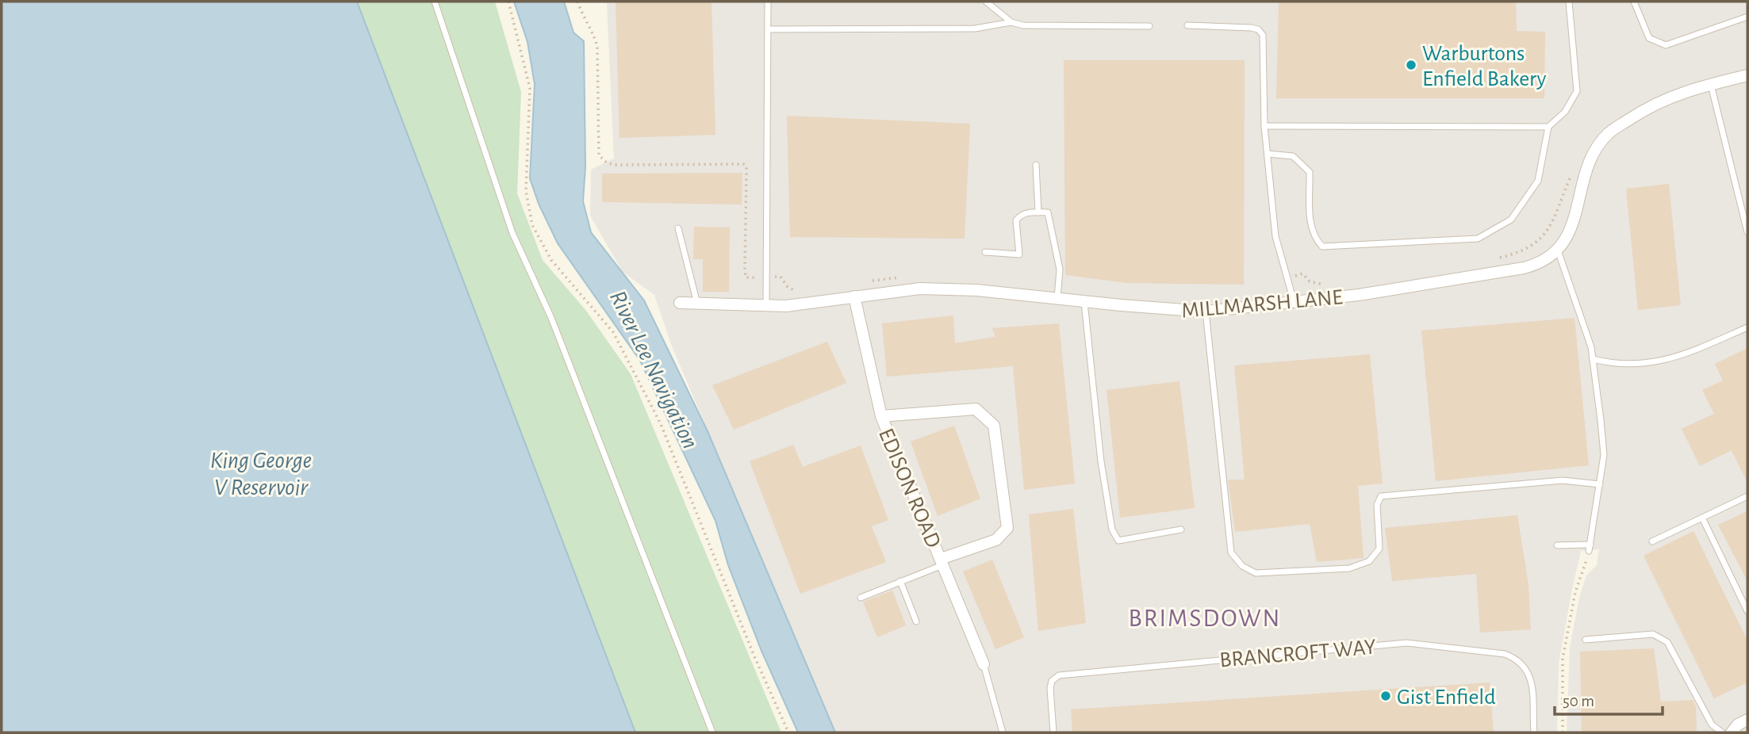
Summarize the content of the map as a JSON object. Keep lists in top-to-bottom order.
{
  "streets": {
    "street": ["MILLMARSH LANE", "EDISON ROAD"],
    "lane": ["BRANCROFT WAY"]
  },
  "crossings": [
    ["MILLMARSH LANE", "EDISON ROAD"]
  ],
  "districts": ["BRIMSDOWN"],
  "water": ["River Lee Navigation", "King George V Reservoir"],
  "places": ["Warburtons Enfield Bakery", "Gist Enfield"],
  "scale_bar": "50 m"
}
